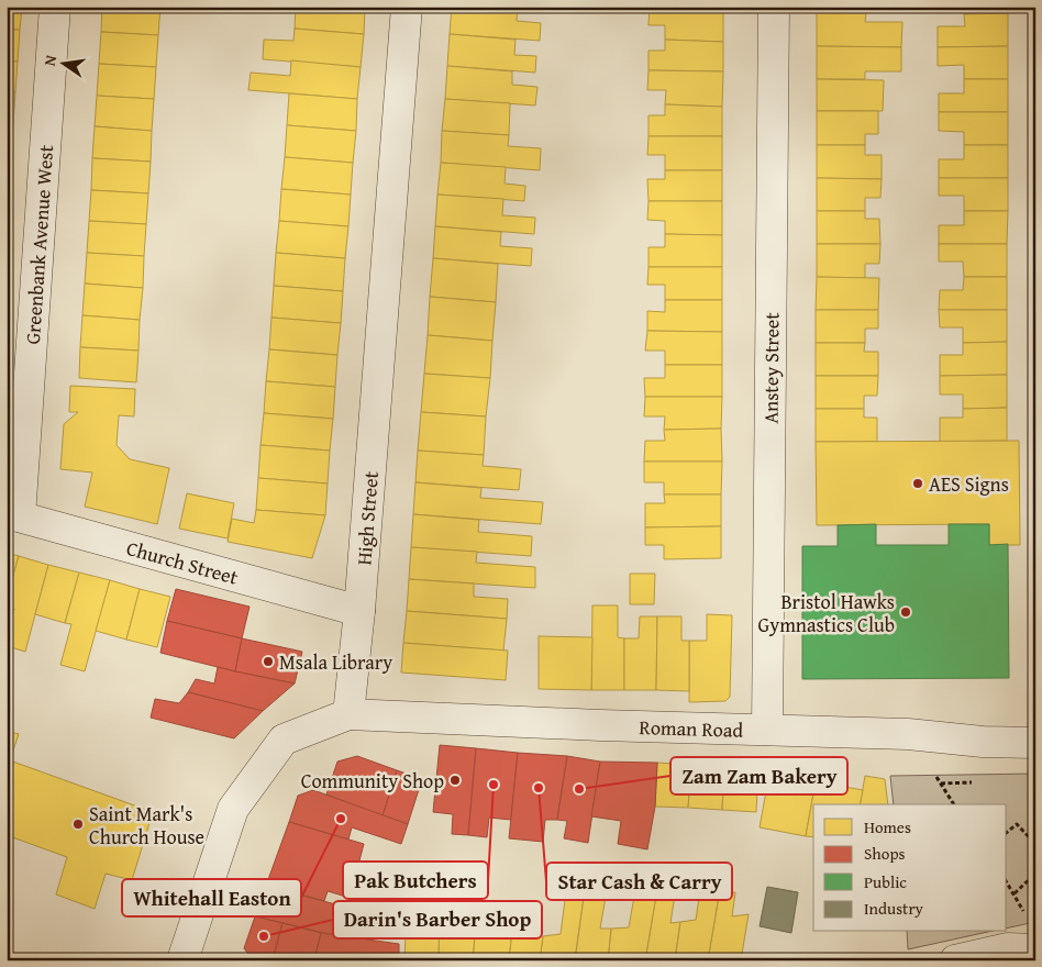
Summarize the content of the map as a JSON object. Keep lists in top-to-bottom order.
{
  "streets": {
    "street": [
      "Greenbank Avenue West",
      "Anstey Street",
      "High Street",
      "Church Street",
      "Roman Road"
    ]
  },
  "crossings": [
    ["Greenbank Avenue West", "Church Street"],
    ["Anstey Street", "Roman Road"],
    ["High Street", "Church Street"],
    ["High Street", "Roman Road"]
  ],
  "places": [
    "AES Signs",
    "Bristol Hawks Gymnastics Club",
    "Msala Library",
    "Community Shop",
    "Pak Butchers",
    "Star Cash & Carry",
    "Zam Zam Bakery",
    "Whitehall Easton",
    "Saint Mark's Church House",
    "Darin's Barber Shop"
  ],
  "legend": [
    "Homes",
    "Shops",
    "Public",
    "Industry"
  ],
  "north": "left"
}
